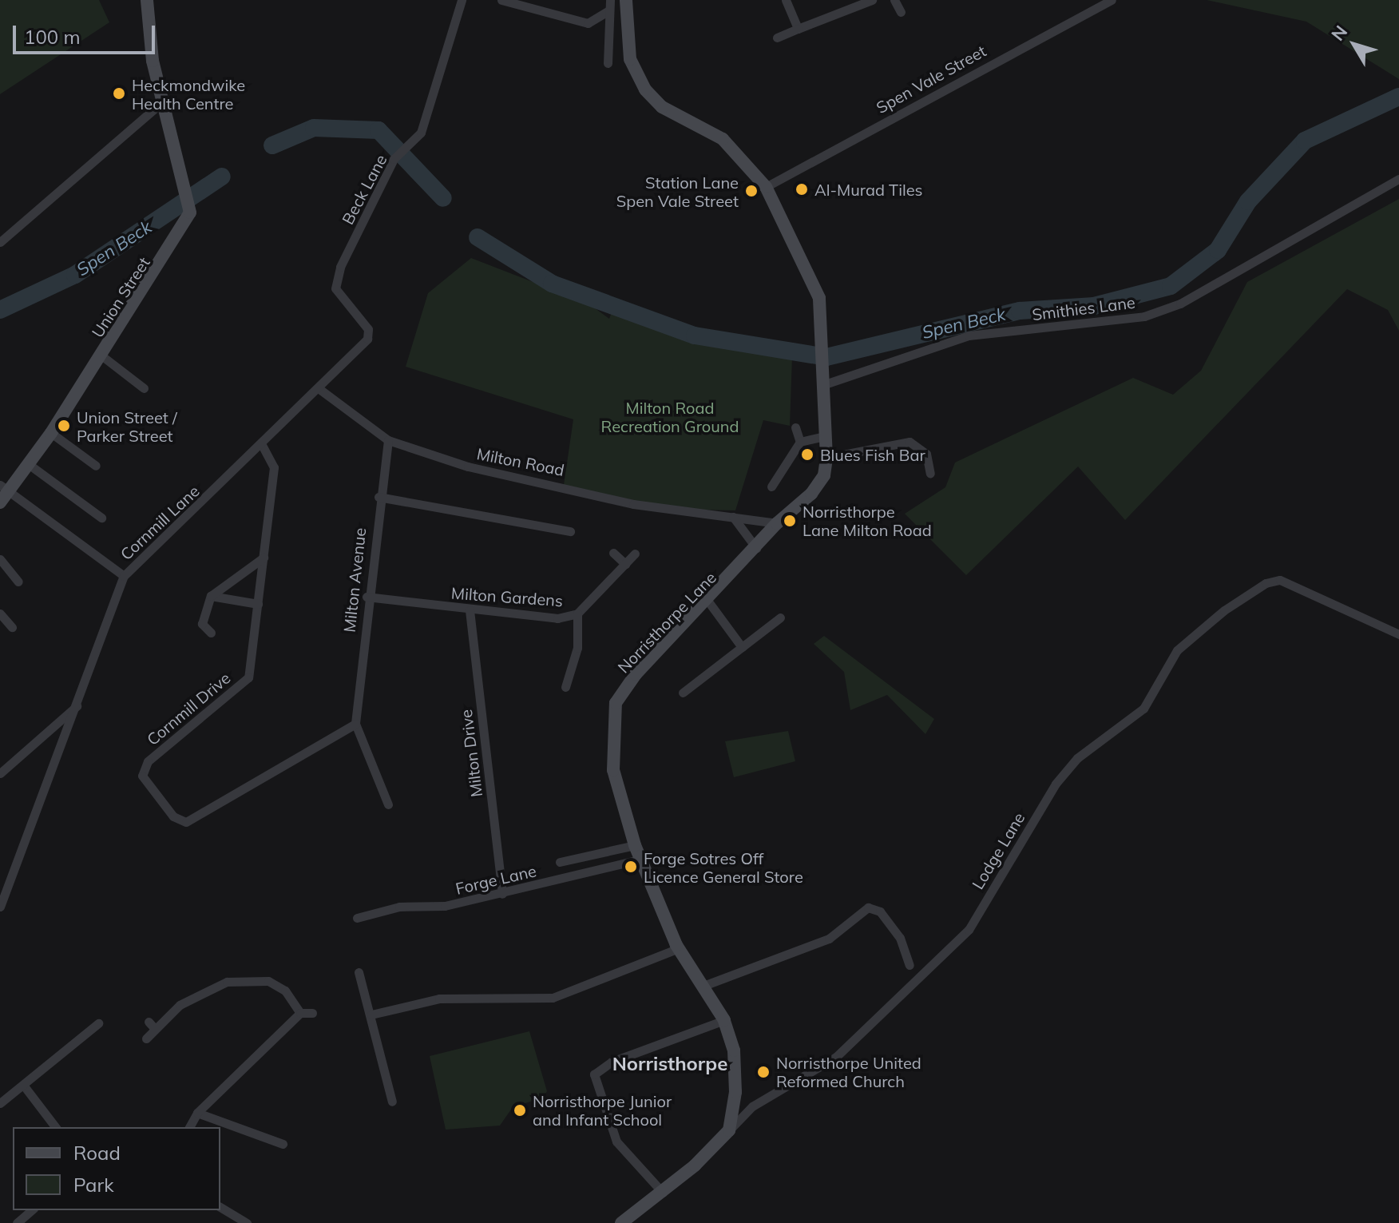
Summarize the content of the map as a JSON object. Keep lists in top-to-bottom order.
{
  "streets": {
    "street": [
      "Spen Vale Street",
      "Beck Lane",
      "Union Street",
      "Smithies Lane",
      "Milton Road",
      "Cornmill Lane",
      "Milton Avenue",
      "Milton Gardens",
      "Norristhorpe Lane",
      "Cornmill Drive",
      "Milton Drive",
      "Lodge Lane",
      "Forge Lane"
    ]
  },
  "crossings": [
    ["Spen Vale Street", "Norristhorpe Lane"],
    ["Beck Lane", "Cornmill Lane"],
    ["Smithies Lane", "Norristhorpe Lane"],
    ["Milton Road", "Cornmill Lane"],
    ["Milton Road", "Milton Avenue"],
    ["Milton Road", "Norristhorpe Lane"],
    ["Cornmill Lane", "Cornmill Drive"],
    ["Milton Avenue", "Milton Gardens"],
    ["Milton Avenue", "Cornmill Drive"],
    ["Milton Gardens", "Milton Drive"],
    ["Norristhorpe Lane", "Lodge Lane"],
    ["Norristhorpe Lane", "Forge Lane"],
    ["Milton Drive", "Forge Lane"]
  ],
  "districts": ["Norristhorpe"],
  "water": ["Spen Beck"],
  "parks": ["Milton Road Recreation Ground"],
  "places": [
    "Heckmondwike Health Centre",
    "Al-Murad Tiles",
    "Station Lane Spen Vale Street",
    "Union Street / Parker Street",
    "Blues Fish Bar",
    "Norristhorpe Lane Milton Road",
    "Forge Sotres Off Licence General Store",
    "Norristhorpe United Reformed Church",
    "Norristhorpe Junior and Infant School"
  ],
  "legend": ["Road", "Park"],
  "scale_bar": "100 m",
  "north": "top left"
}
